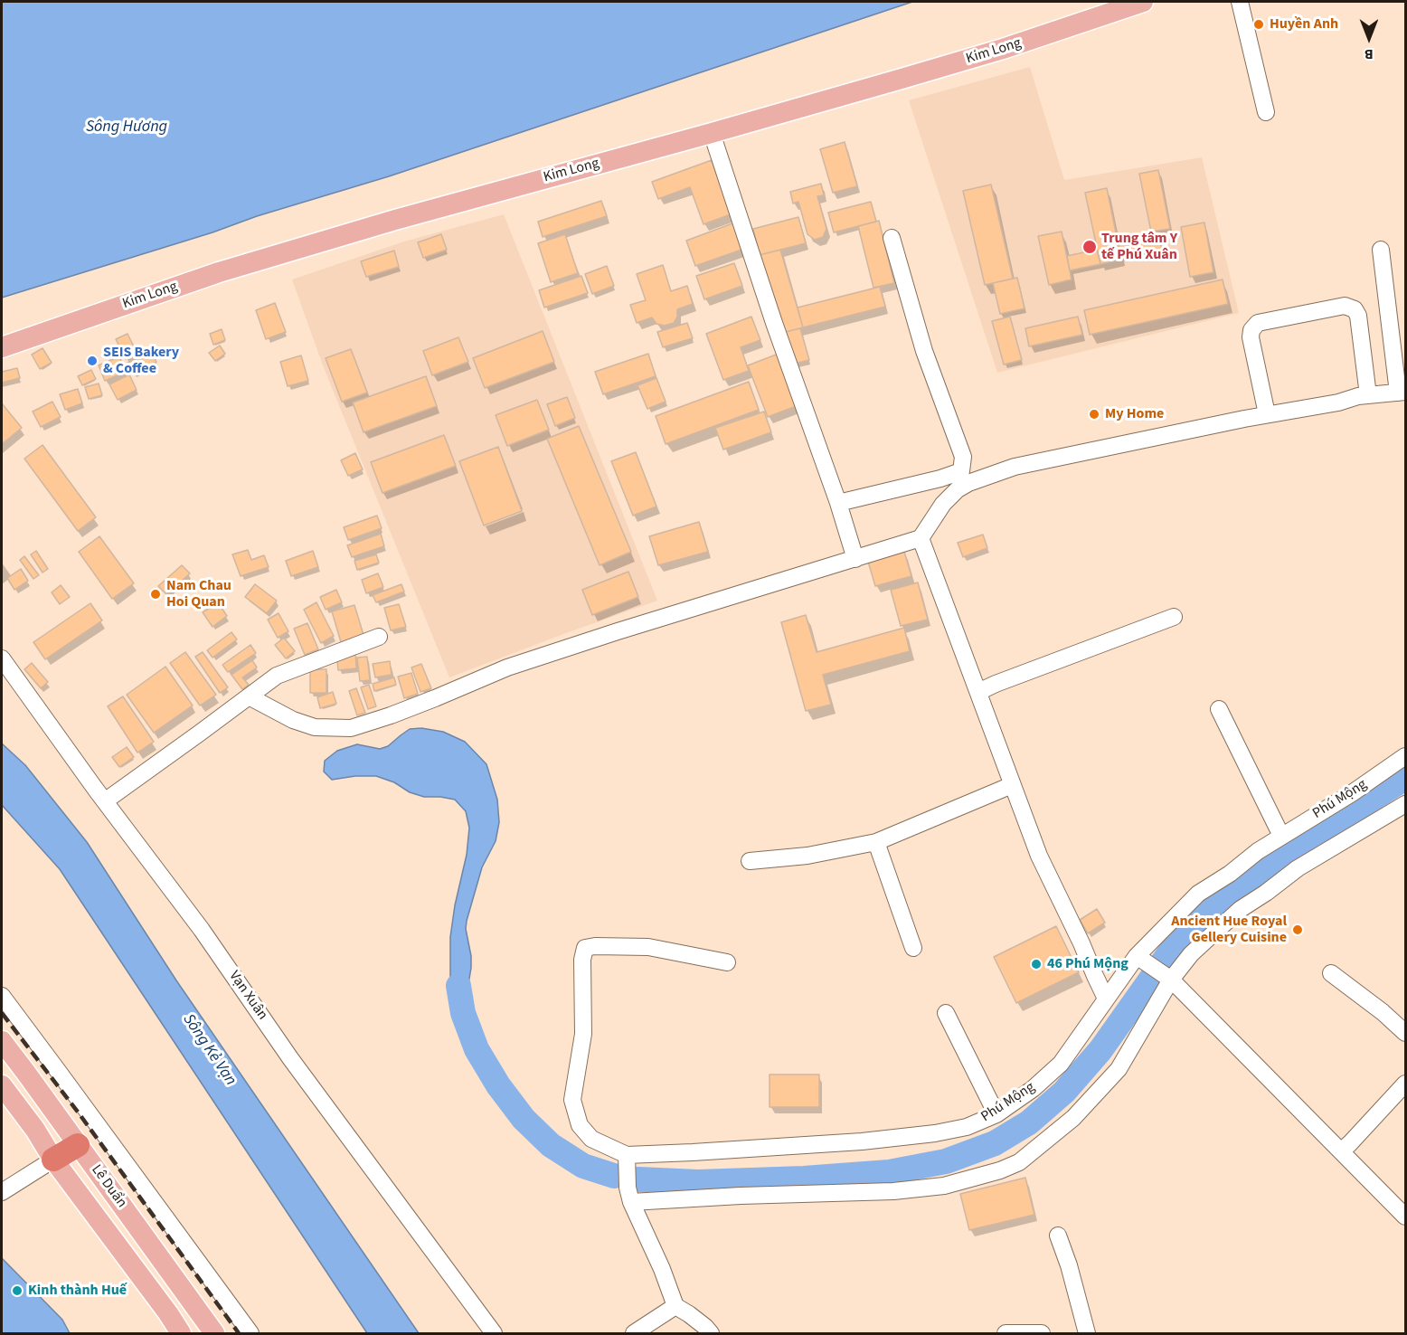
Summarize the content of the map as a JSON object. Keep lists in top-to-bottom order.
{
  "streets": {
    "main road": ["Kim Long", "Lê Duẩn"],
    "street": ["Phú Mộng", "Vạn Xuân"]
  },
  "water": ["Sông Hương", "Sông Kẻ Vạn"],
  "places": [
    "Huyền Anh",
    "Trung tâm Y tế Phú Xuân",
    "SEIS Bakery & Coffee",
    "My Home",
    "Nam Chau Hoi Quan",
    "Ancient Hue Royal Gellery Cuisine",
    "46 Phú Mộng",
    "Kinh thành Huế"
  ],
  "north": "bottom"
}
